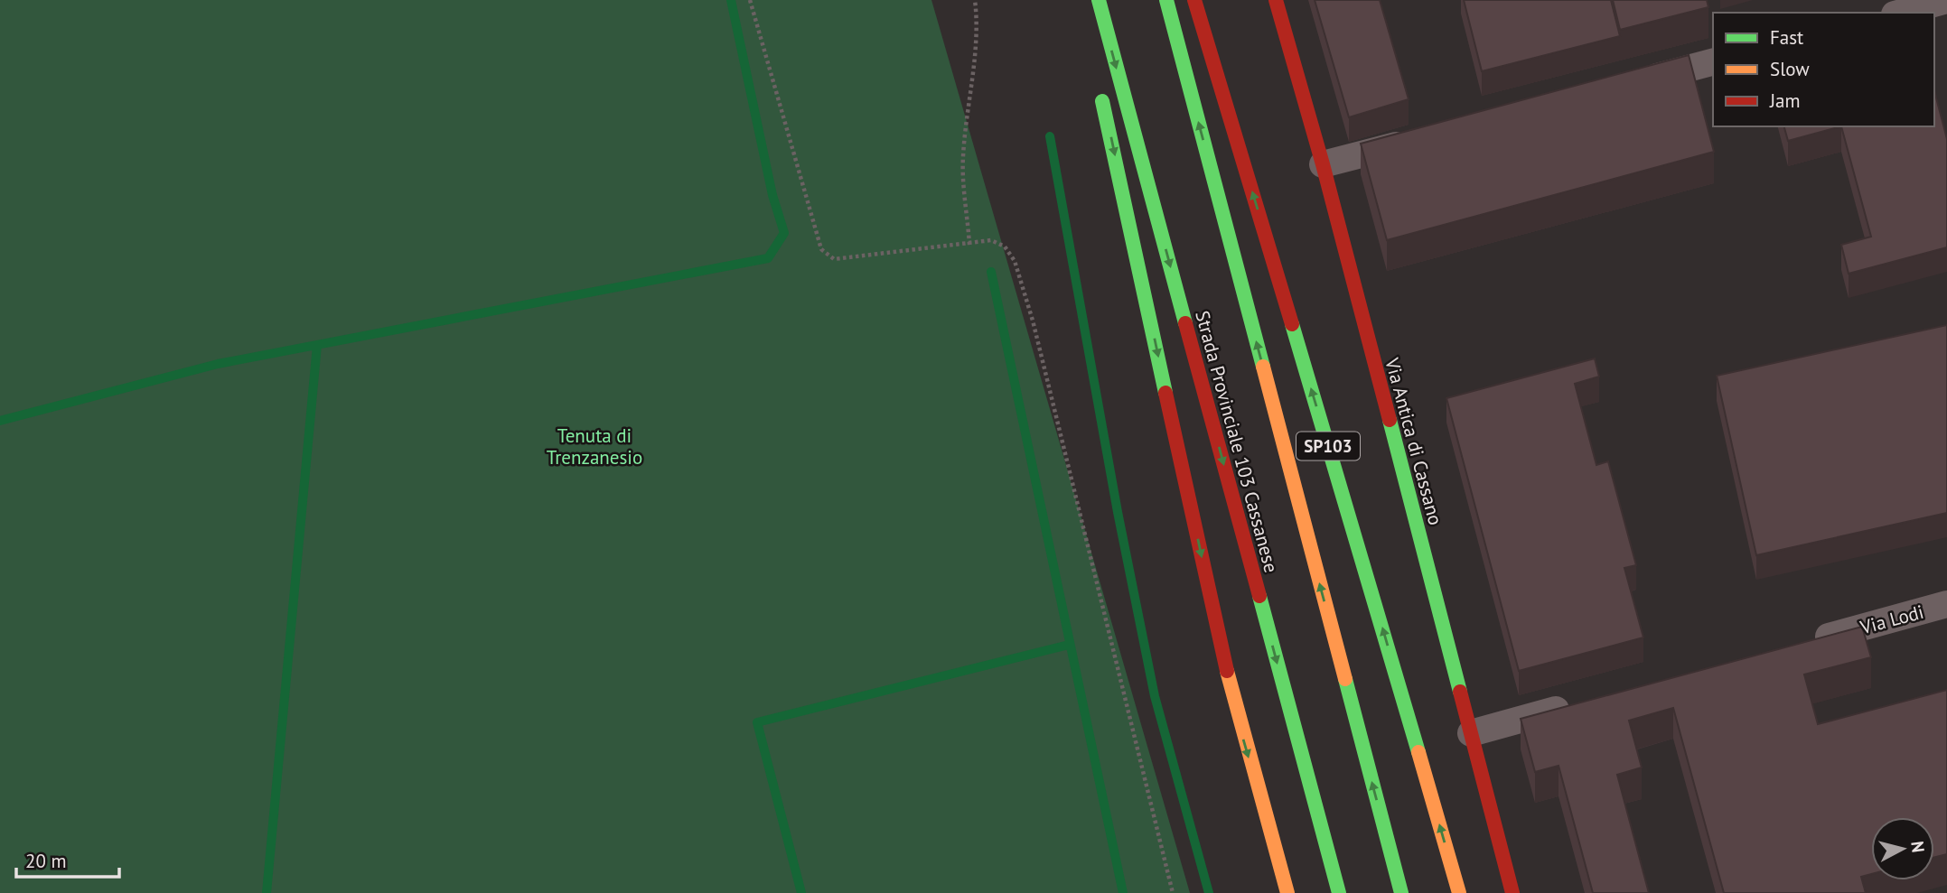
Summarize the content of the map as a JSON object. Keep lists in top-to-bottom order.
{
  "streets": {
    "main road": ["Strada Provinciale 103 Cassanese", "Via Antica di Cassano", "SP103"],
    "street": ["Via Lodi"]
  },
  "parks": ["Tenuta di Trenzanesio"],
  "legend": ["Fast", "Slow", "Jam"],
  "scale_bar": "20 m",
  "north": "right"
}
